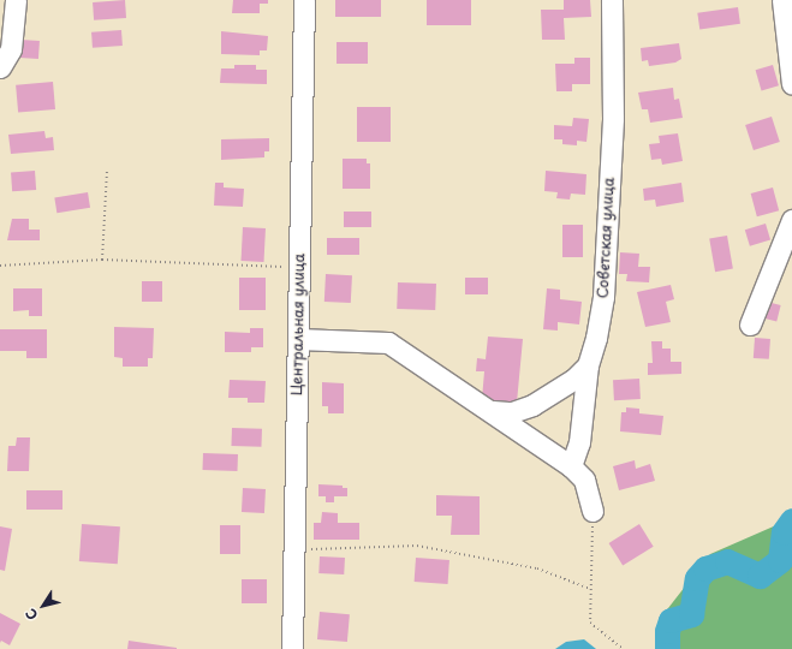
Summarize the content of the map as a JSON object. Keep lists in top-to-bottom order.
{
  "streets": {
    "street": ["Советская улица", "Центральная улица"]
  },
  "north": "bottom left"
}
